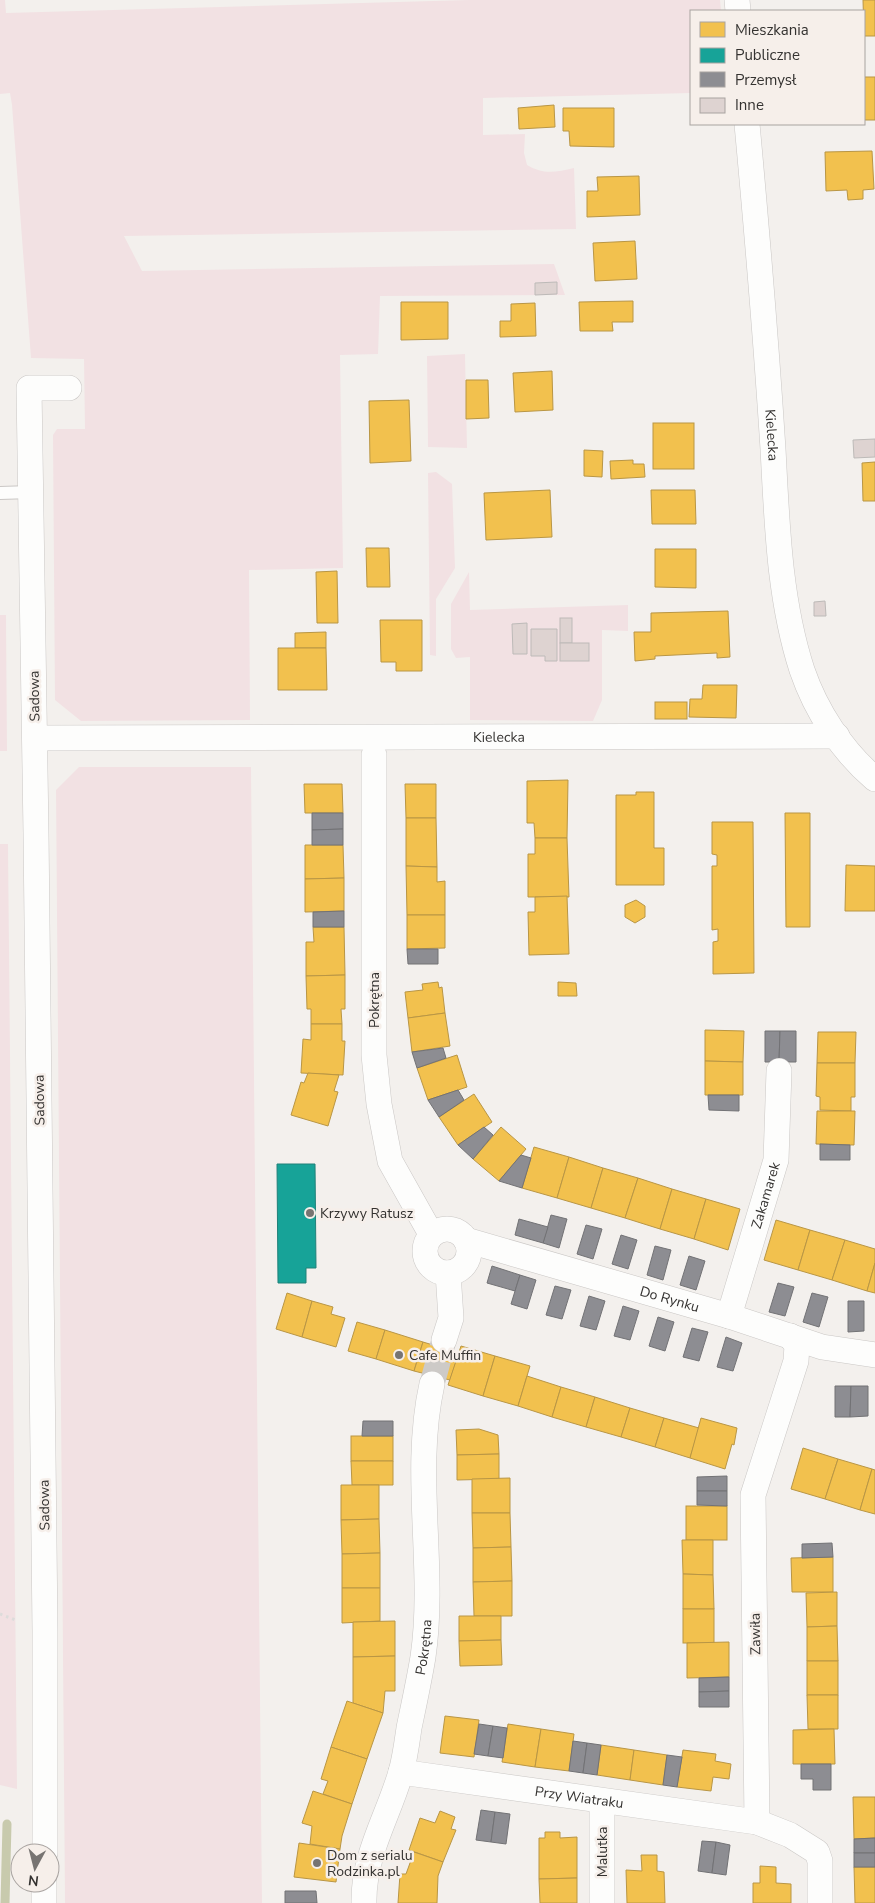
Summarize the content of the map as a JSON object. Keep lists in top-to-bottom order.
{
  "streets": {
    "street": [
      "Kielecka",
      "Sadowa",
      "Pokrętna",
      "Zakamarek",
      "Do Rynku",
      "Zawiła",
      "Przy Wiatraku",
      "Malutka"
    ]
  },
  "crossings": [
    ["Kielecka", "Sadowa"],
    ["Pokrętna", "Do Rynku"],
    ["Pokrętna", "Przy Wiatraku"],
    ["Zakamarek", "Do Rynku"],
    ["Do Rynku", "Zawiła"],
    ["Zawiła", "Przy Wiatraku"],
    ["Przy Wiatraku", "Malutka"]
  ],
  "places": ["Krzywy Ratusz", "Cafe Muffin", "Dom z serialu Rodzinka.pl"],
  "legend": [
    "Mieszkania",
    "Publiczne",
    "Przemysł",
    "Inne"
  ],
  "north": "bottom"
}
